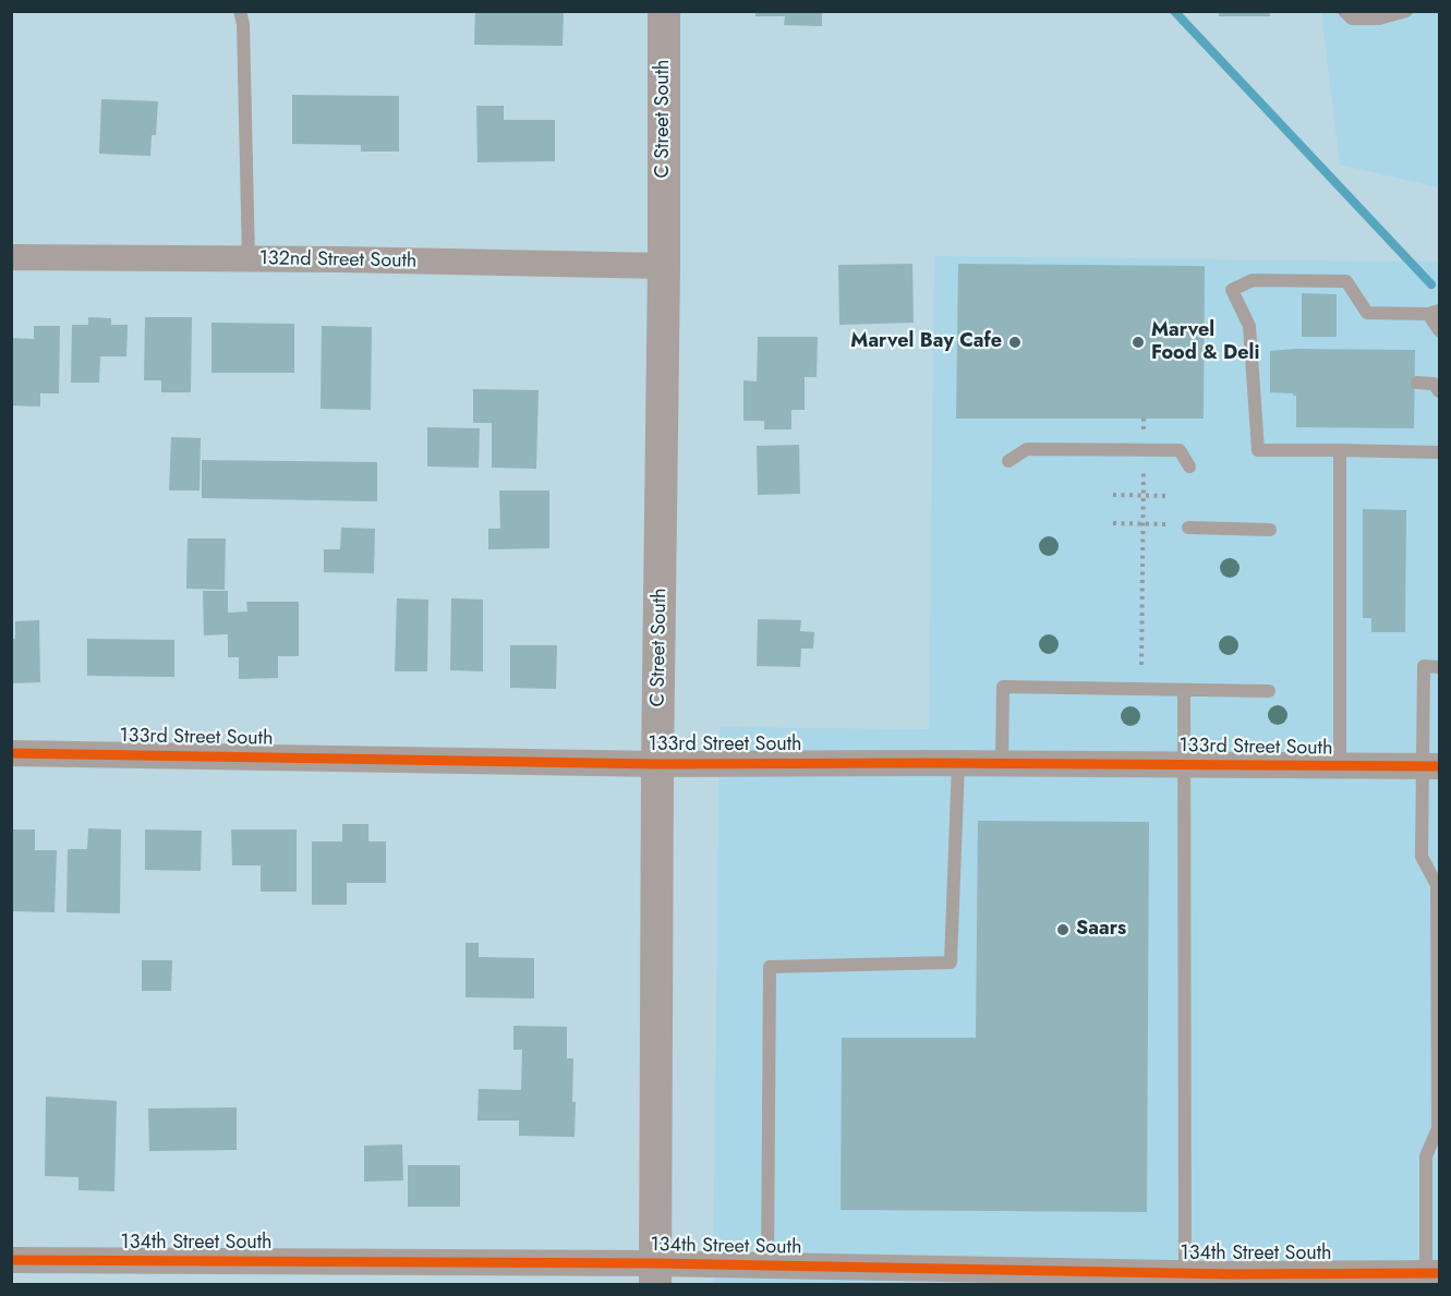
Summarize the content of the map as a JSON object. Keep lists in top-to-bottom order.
{
  "streets": {
    "street": [
      "C Street South",
      "132nd Street South",
      "133rd Street South",
      "134th Street South"
    ]
  },
  "crossings": [
    ["C Street South", "132nd Street South"],
    ["C Street South", "133rd Street South"],
    ["C Street South", "134th Street South"]
  ],
  "places": ["Marvel Bay Cafe", "Marvel Food & Deli", "Saars"]
}
